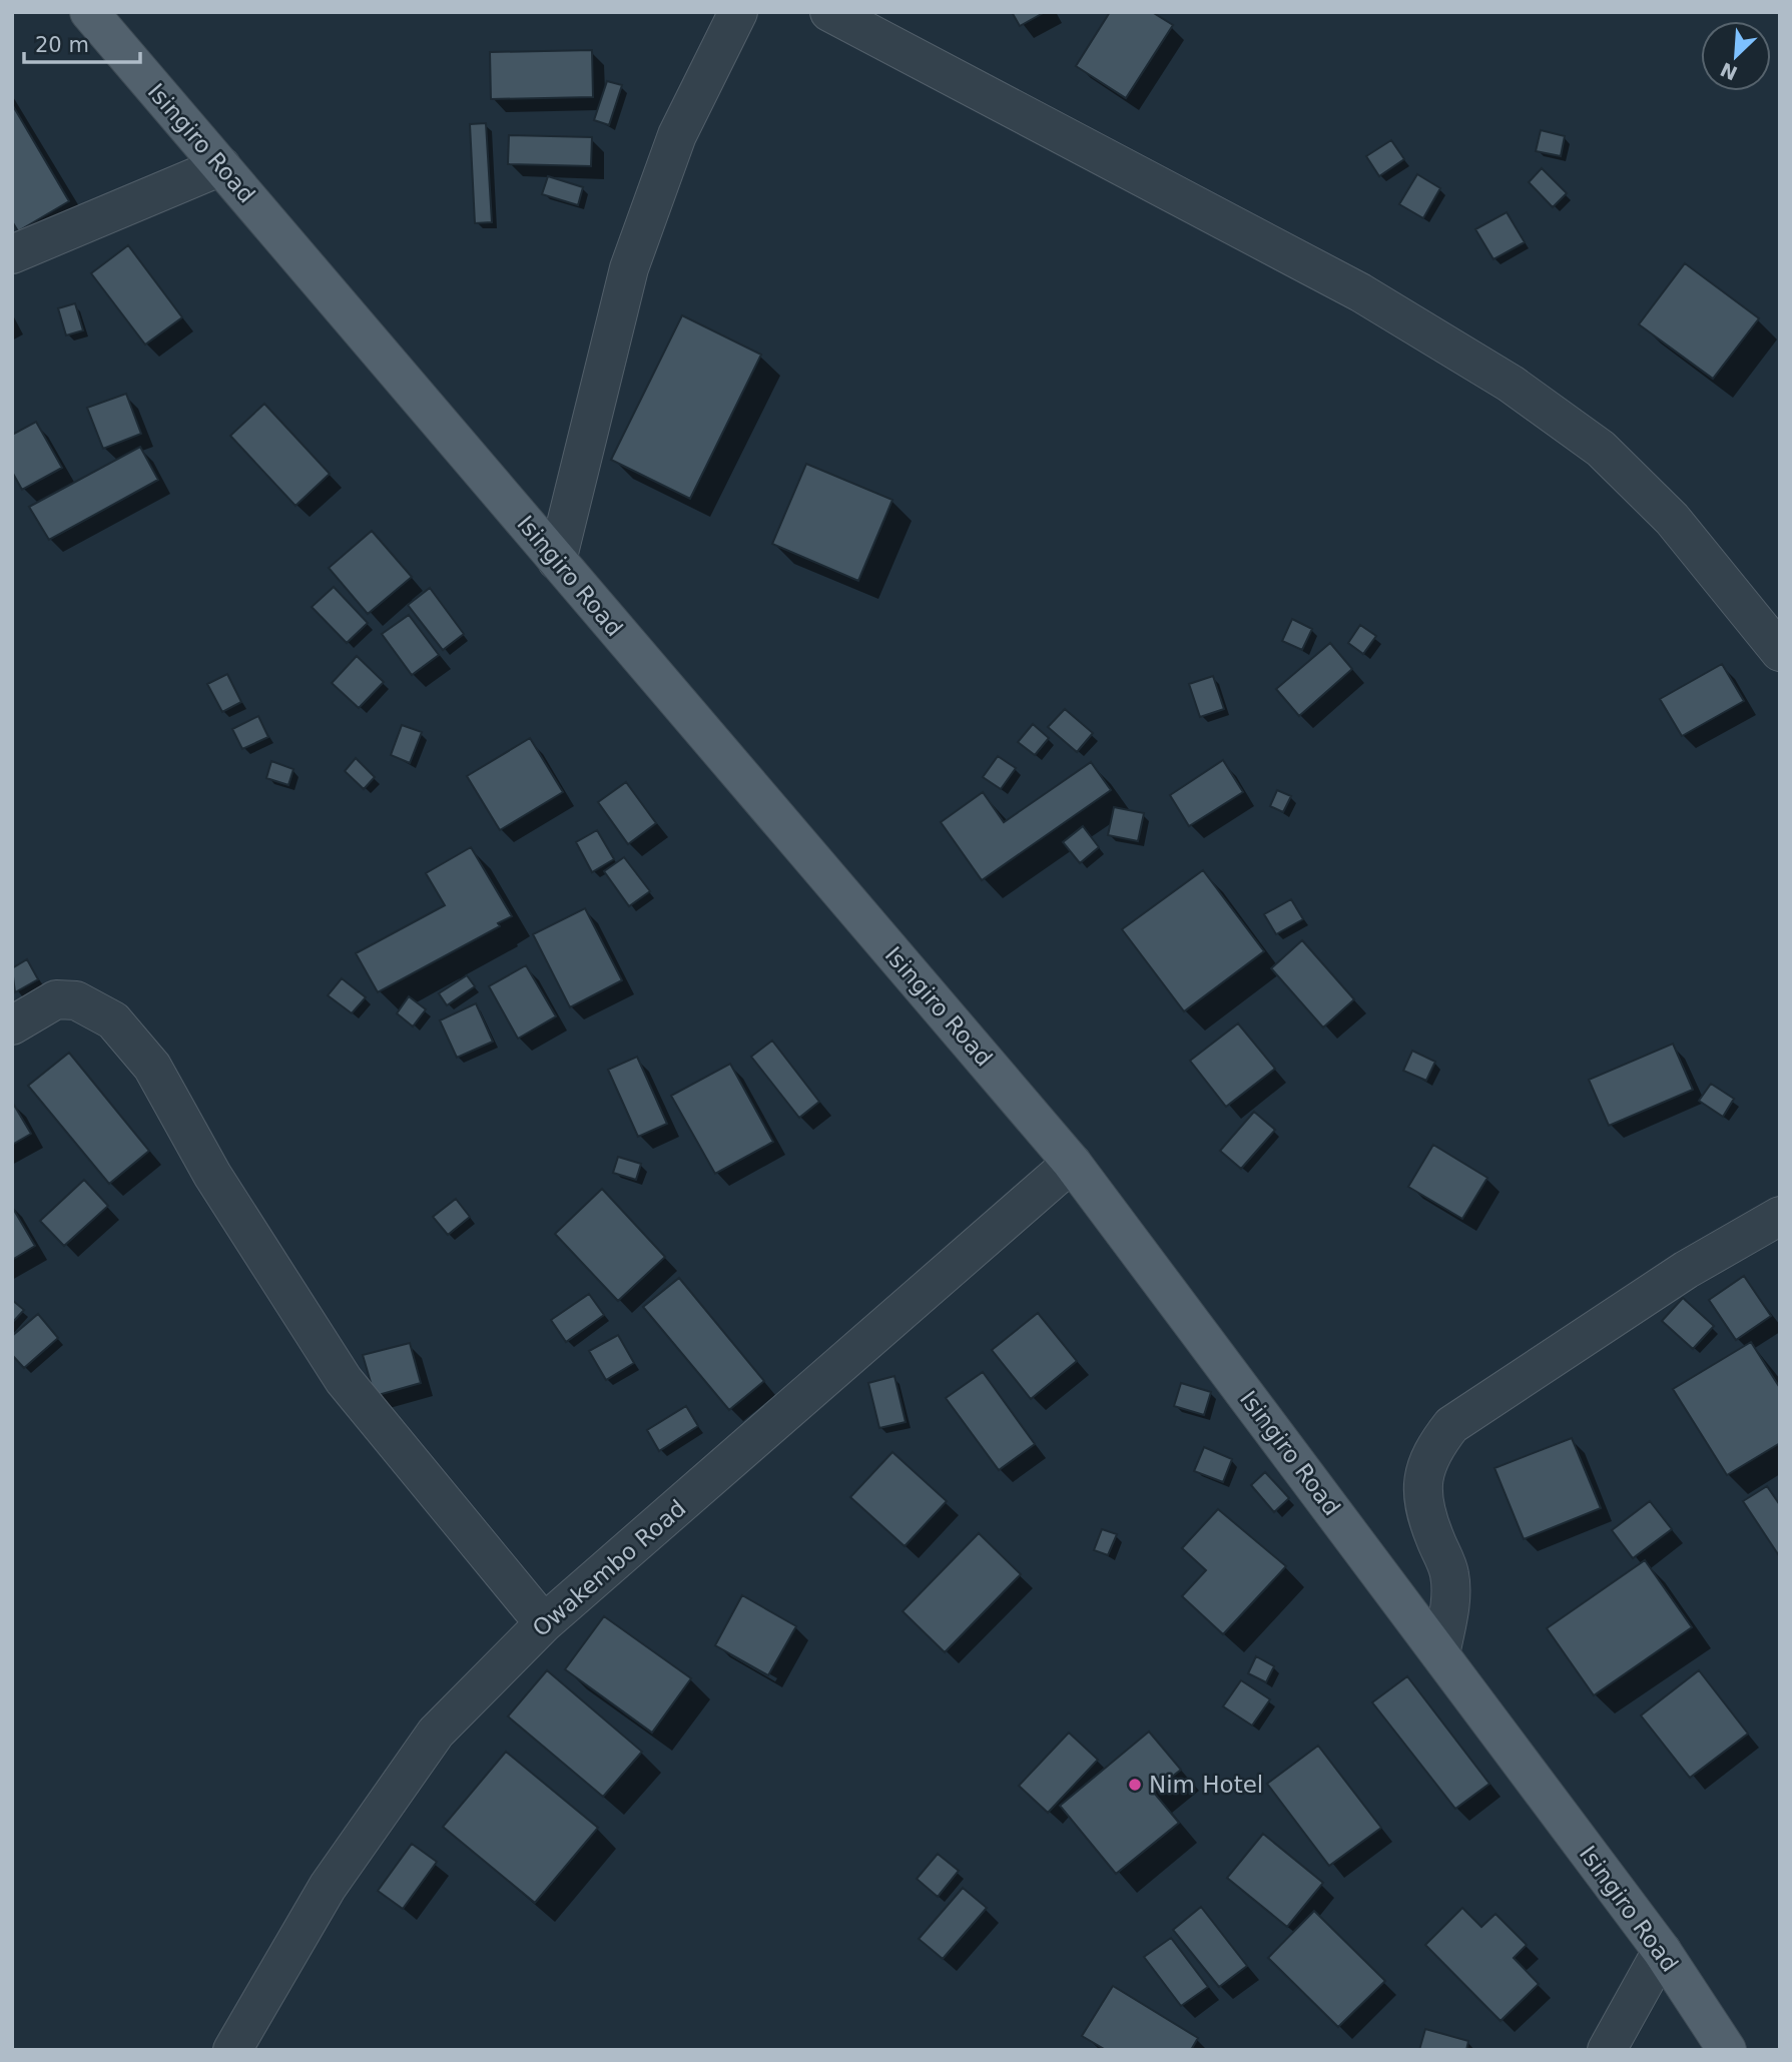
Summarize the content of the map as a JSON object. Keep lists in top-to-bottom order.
{
  "streets": {
    "main road": ["Isingiro Road"],
    "street": ["Owakembo Road"]
  },
  "crossings": [
    ["Isingiro Road", "Owakembo Road"]
  ],
  "places": ["Nim Hotel"],
  "scale_bar": "20 m",
  "north": "bottom left"
}
